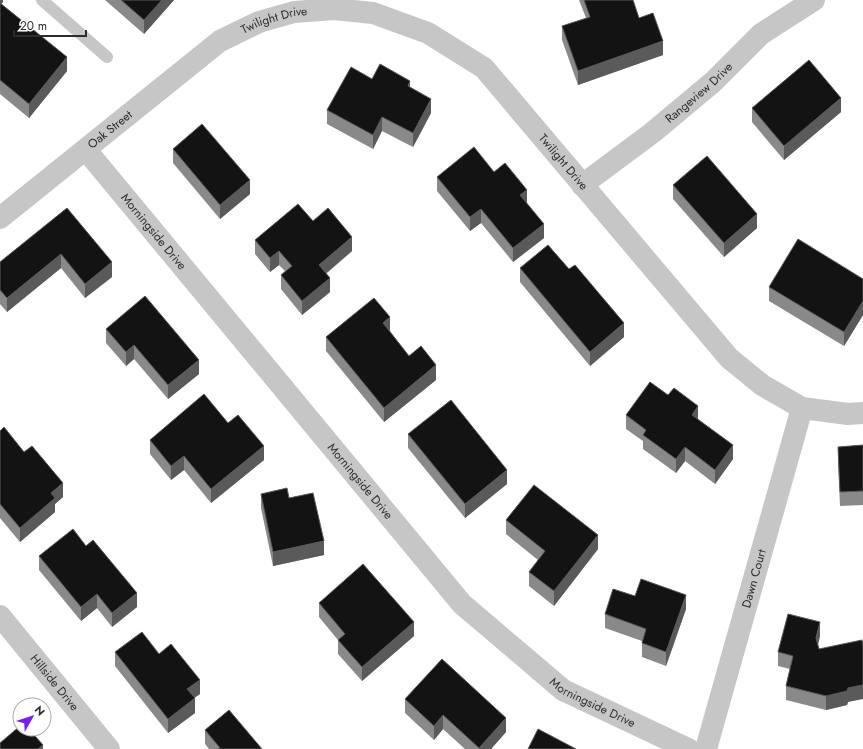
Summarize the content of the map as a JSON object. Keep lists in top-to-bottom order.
{
  "streets": {
    "street": [
      "Twilight Drive",
      "Rangeview Drive",
      "Oak Street",
      "Morningside Drive",
      "Dawn Court",
      "Hillside Drive"
    ]
  },
  "crossings": [
    ["Twilight Drive", "Rangeview Drive"],
    ["Twilight Drive", "Oak Street"],
    ["Twilight Drive", "Dawn Court"],
    ["Oak Street", "Morningside Drive"]
  ],
  "scale_bar": "20 m",
  "north": "top right"
}
